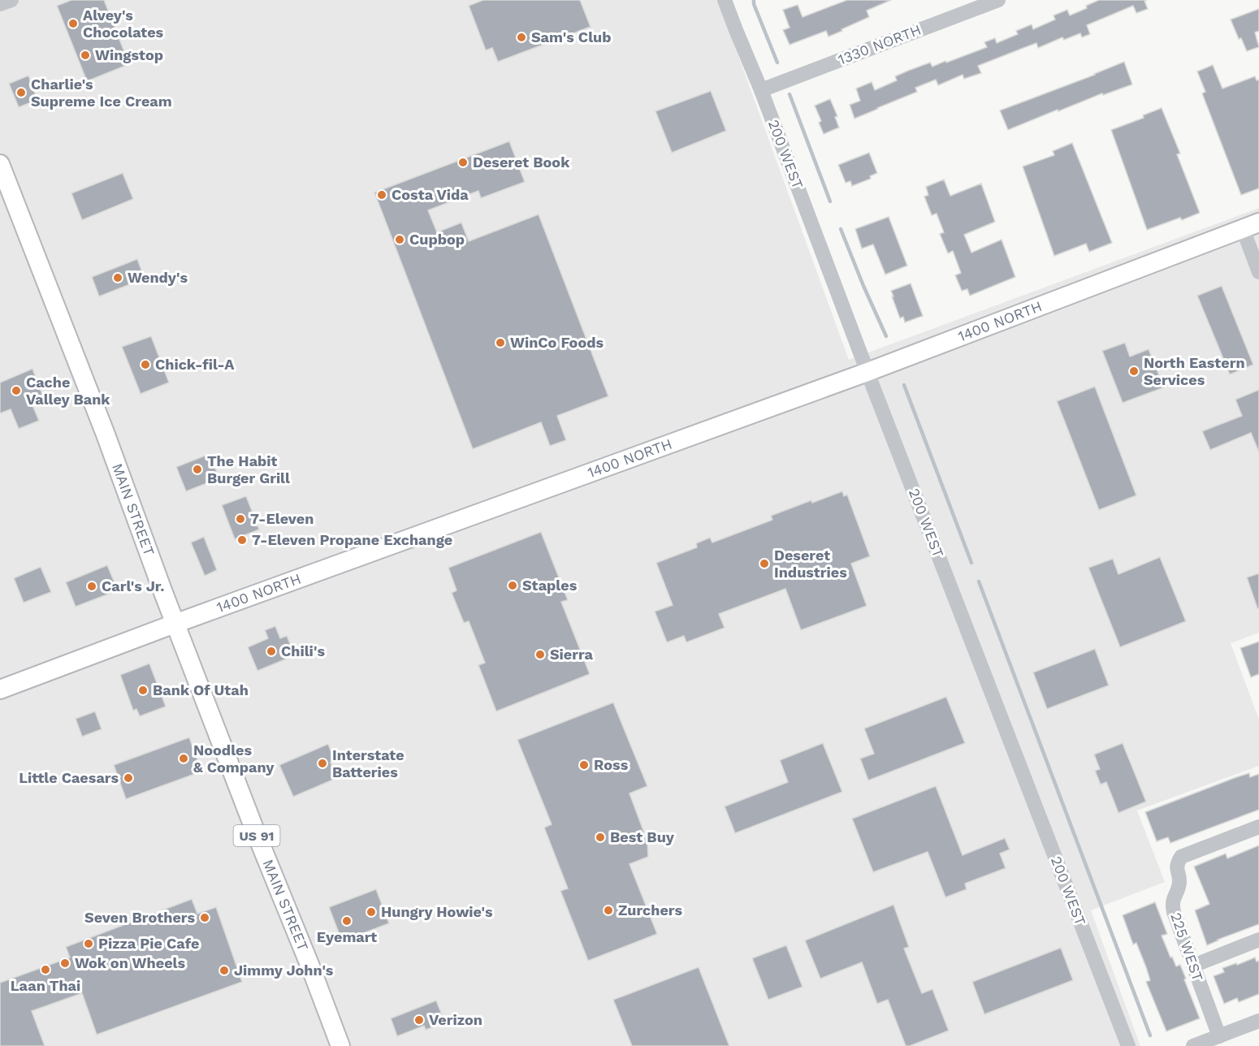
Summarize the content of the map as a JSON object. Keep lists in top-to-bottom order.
{
  "streets": {
    "main road": ["1400 NORTH", "MAIN STREET", "US 91"],
    "street": ["1330 NORTH", "200 WEST", "225 WEST"]
  },
  "crossings": [
    ["1330 NORTH", "200 WEST"],
    ["200 WEST", "1400 NORTH"],
    ["1400 NORTH", "MAIN STREET"]
  ],
  "places": [
    "Alvey's Chocolates",
    "Sam's Club",
    "Wingstop",
    "Charlie's Supreme Ice Cream",
    "Deseret Book",
    "Costa Vida",
    "Cupbop",
    "Wendy's",
    "WinCo Foods",
    "Chick-fil-A",
    "North Eastern Services",
    "Cache Valley Bank",
    "The Habit Burger Grill",
    "7-Eleven",
    "7-Eleven Propane Exchange",
    "Deseret Industries",
    "Staples",
    "Carl's Jr.",
    "Chili's",
    "Sierra",
    "Bank Of Utah",
    "Noodles & Company",
    "Interstate Batteries",
    "Ross",
    "Little Caesars",
    "Best Buy",
    "Zurchers",
    "Hungry Howie's",
    "Seven Brothers",
    "Eyemart",
    "Pizza Pie Cafe",
    "Wok on Wheels",
    "Laan Thai",
    "Jimmy John's",
    "Verizon"
  ]
}
